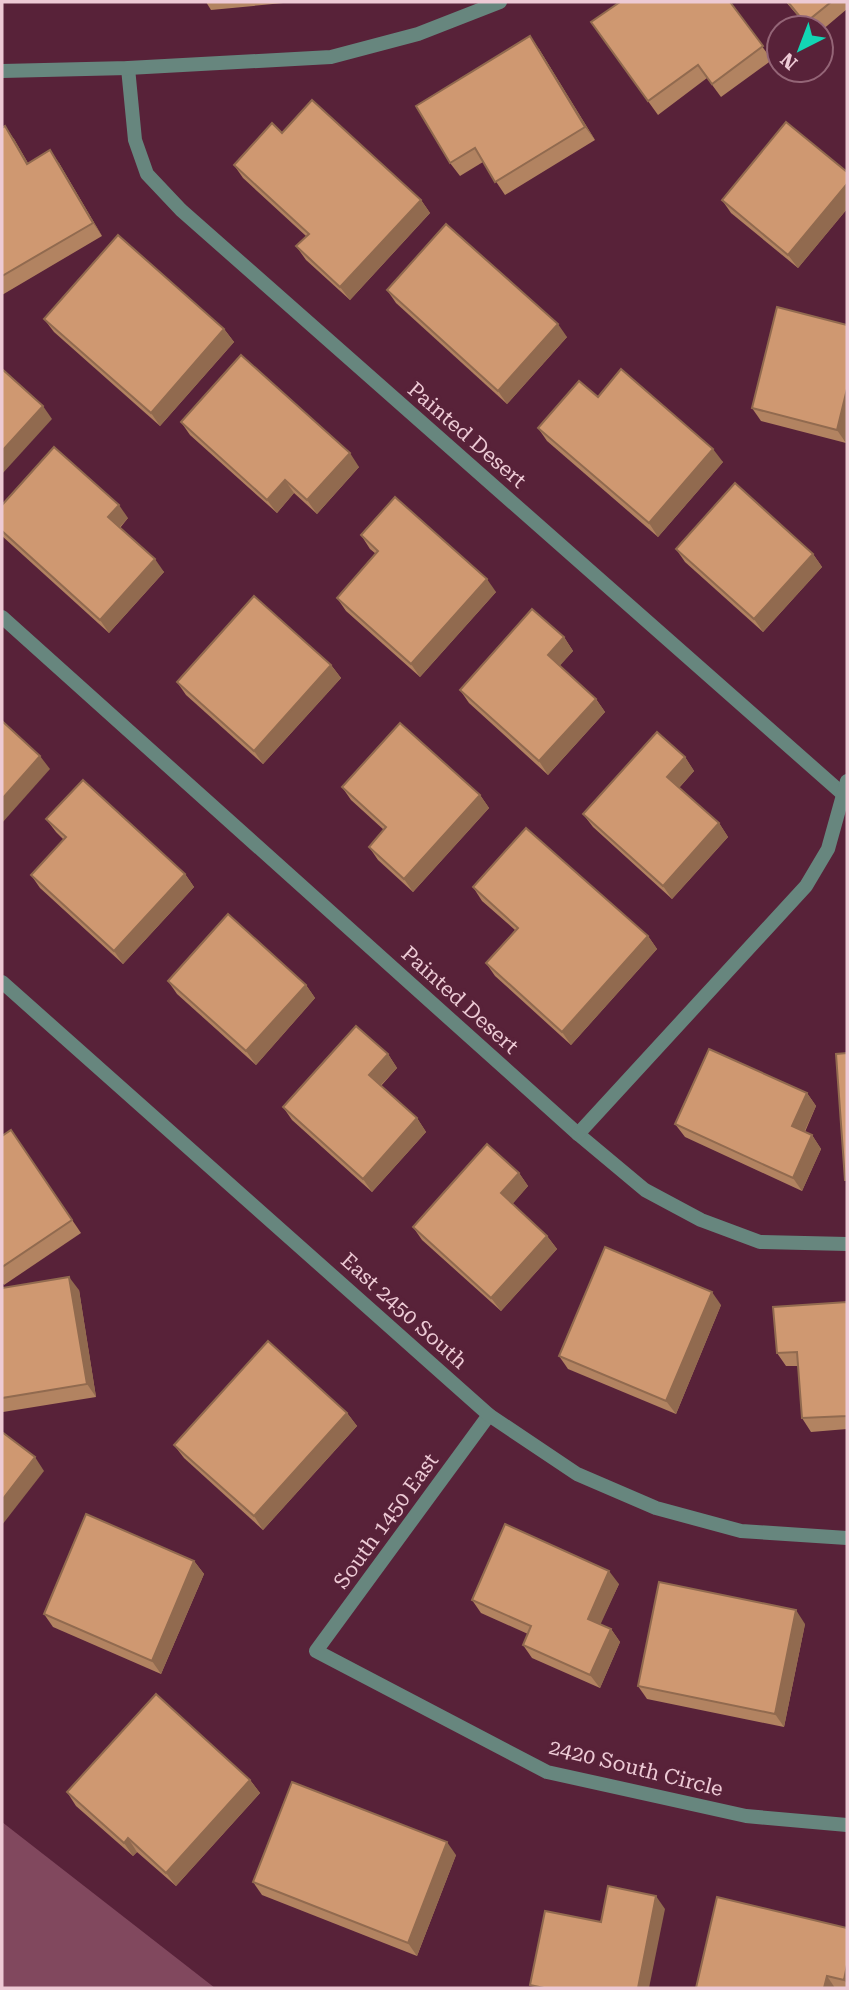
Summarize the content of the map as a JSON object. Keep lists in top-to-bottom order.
{
  "streets": {
    "street": [
      "Painted Desert",
      "East 2450 South",
      "South 1450 East",
      "2420 South Circle"
    ]
  },
  "crossings": [
    ["East 2450 South", "South 1450 East"],
    ["South 1450 East", "2420 South Circle"]
  ],
  "north": "bottom left"
}
